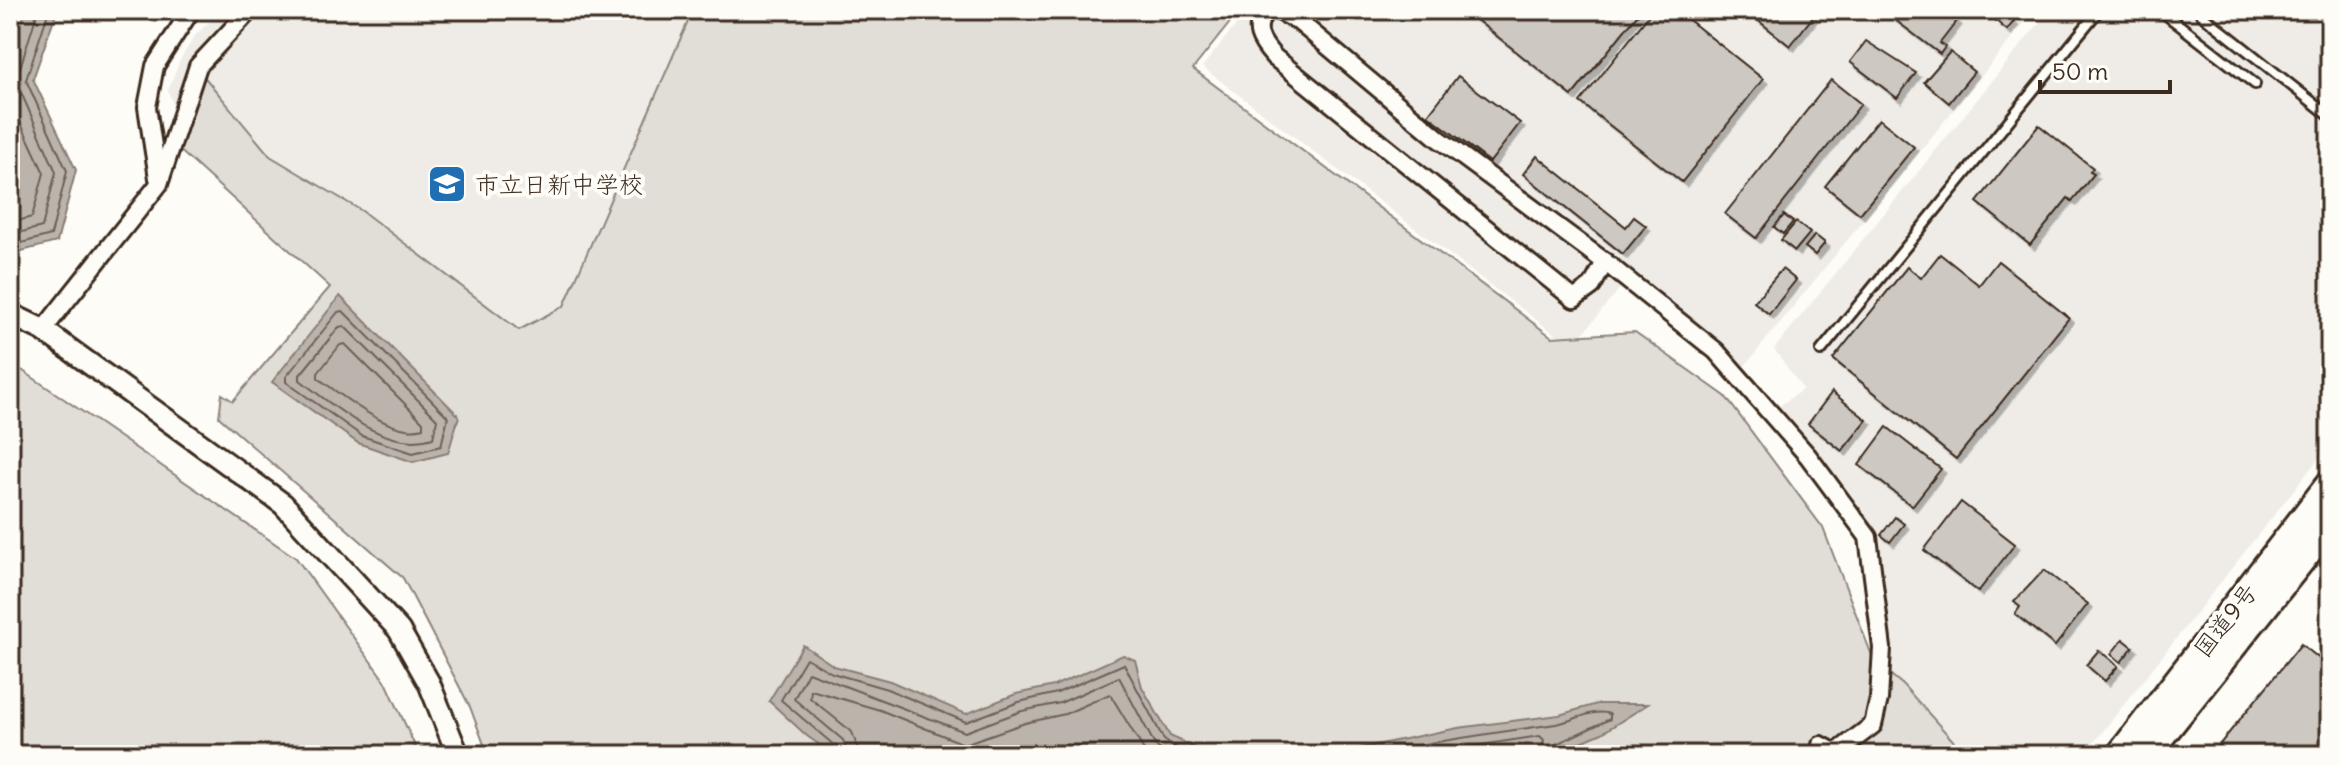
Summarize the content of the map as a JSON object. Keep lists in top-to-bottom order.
{
  "streets": {
    "highway": ["国道9号"]
  },
  "places": {
    "school or university": ["市立日新中学校"]
  },
  "scale_bar": "50 m"
}
